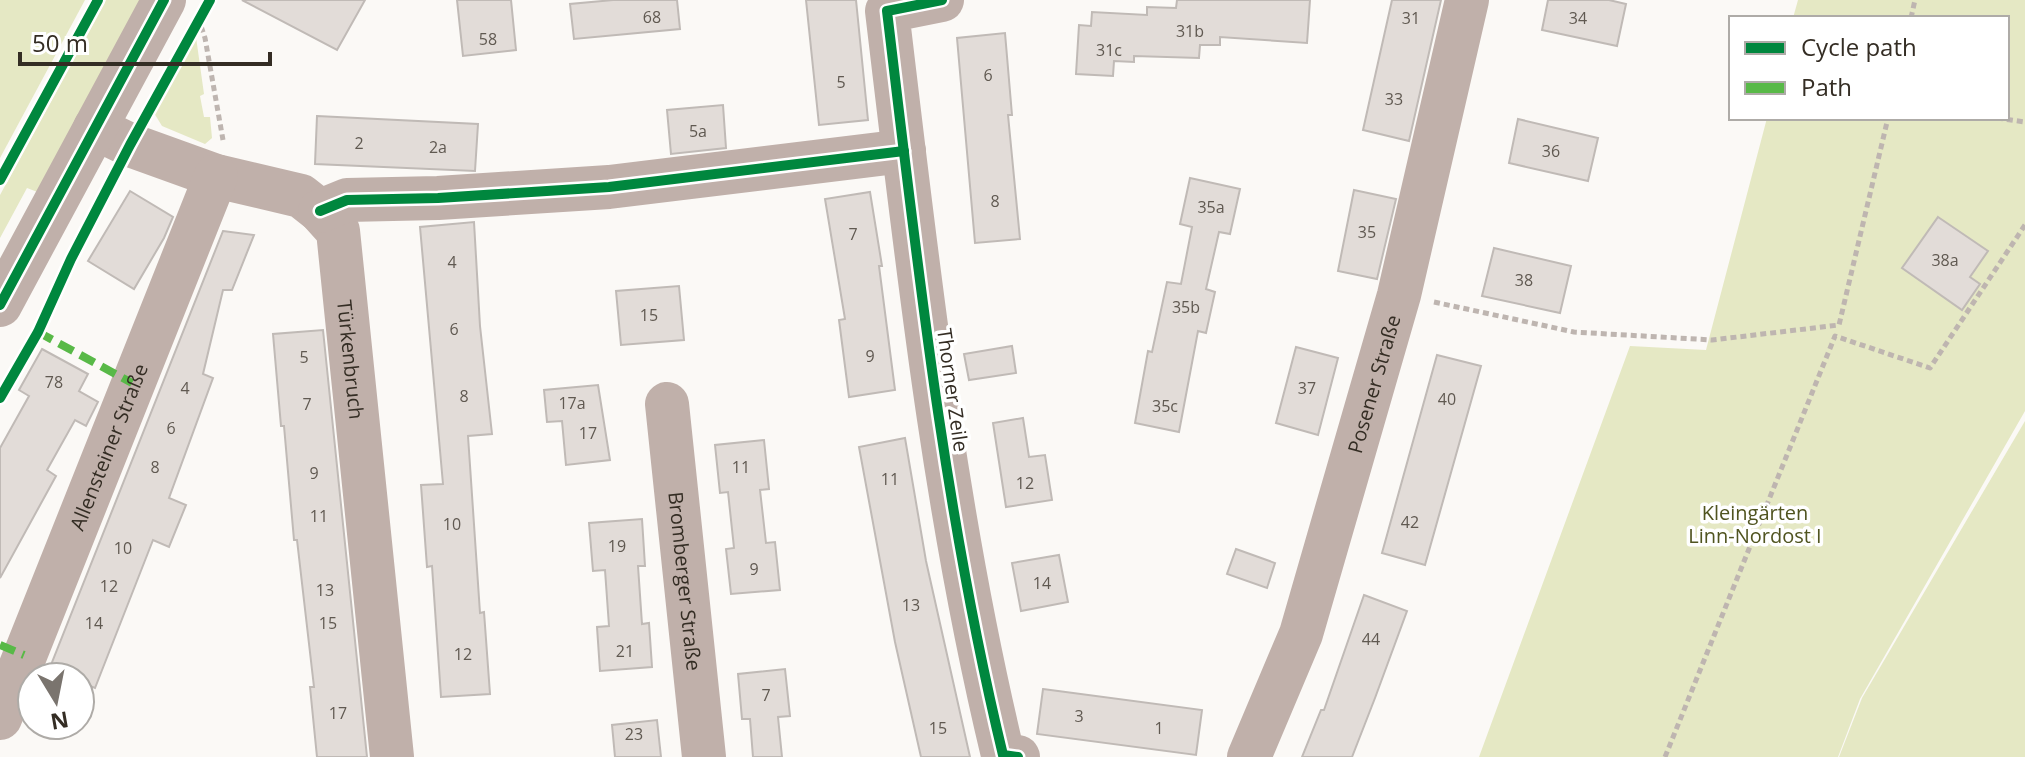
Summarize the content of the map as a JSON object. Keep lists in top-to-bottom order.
{
  "streets": {
    "street": [
      "Türkenbruch",
      "Posener Straße",
      "Thorner Zeile",
      "Allensteiner Straße",
      "Bromberger Straße"
    ]
  },
  "parks": ["Kleingärten Linn-Nordost I"],
  "house_numbers": [
    "68",
    "31",
    "34",
    "31b",
    "58",
    "31c",
    "6",
    "5",
    "33",
    "5a",
    "2",
    "2a",
    "36",
    "8",
    "35a",
    "35",
    "7",
    "38a",
    "4",
    "38",
    "35b",
    "15",
    "6",
    "9",
    "5",
    "78",
    "4",
    "37",
    "8",
    "40",
    "17a",
    "7",
    "35c",
    "6",
    "17",
    "8",
    "11",
    "9",
    "11",
    "12",
    "11",
    "42",
    "10",
    "19",
    "10",
    "9",
    "14",
    "12",
    "13",
    "13",
    "14",
    "15",
    "44",
    "21",
    "12",
    "7",
    "17",
    "3",
    "15",
    "1",
    "23"
  ],
  "legend": ["Cycle path", "Path"],
  "scale_bar": "50 m",
  "north": "bottom"
}
